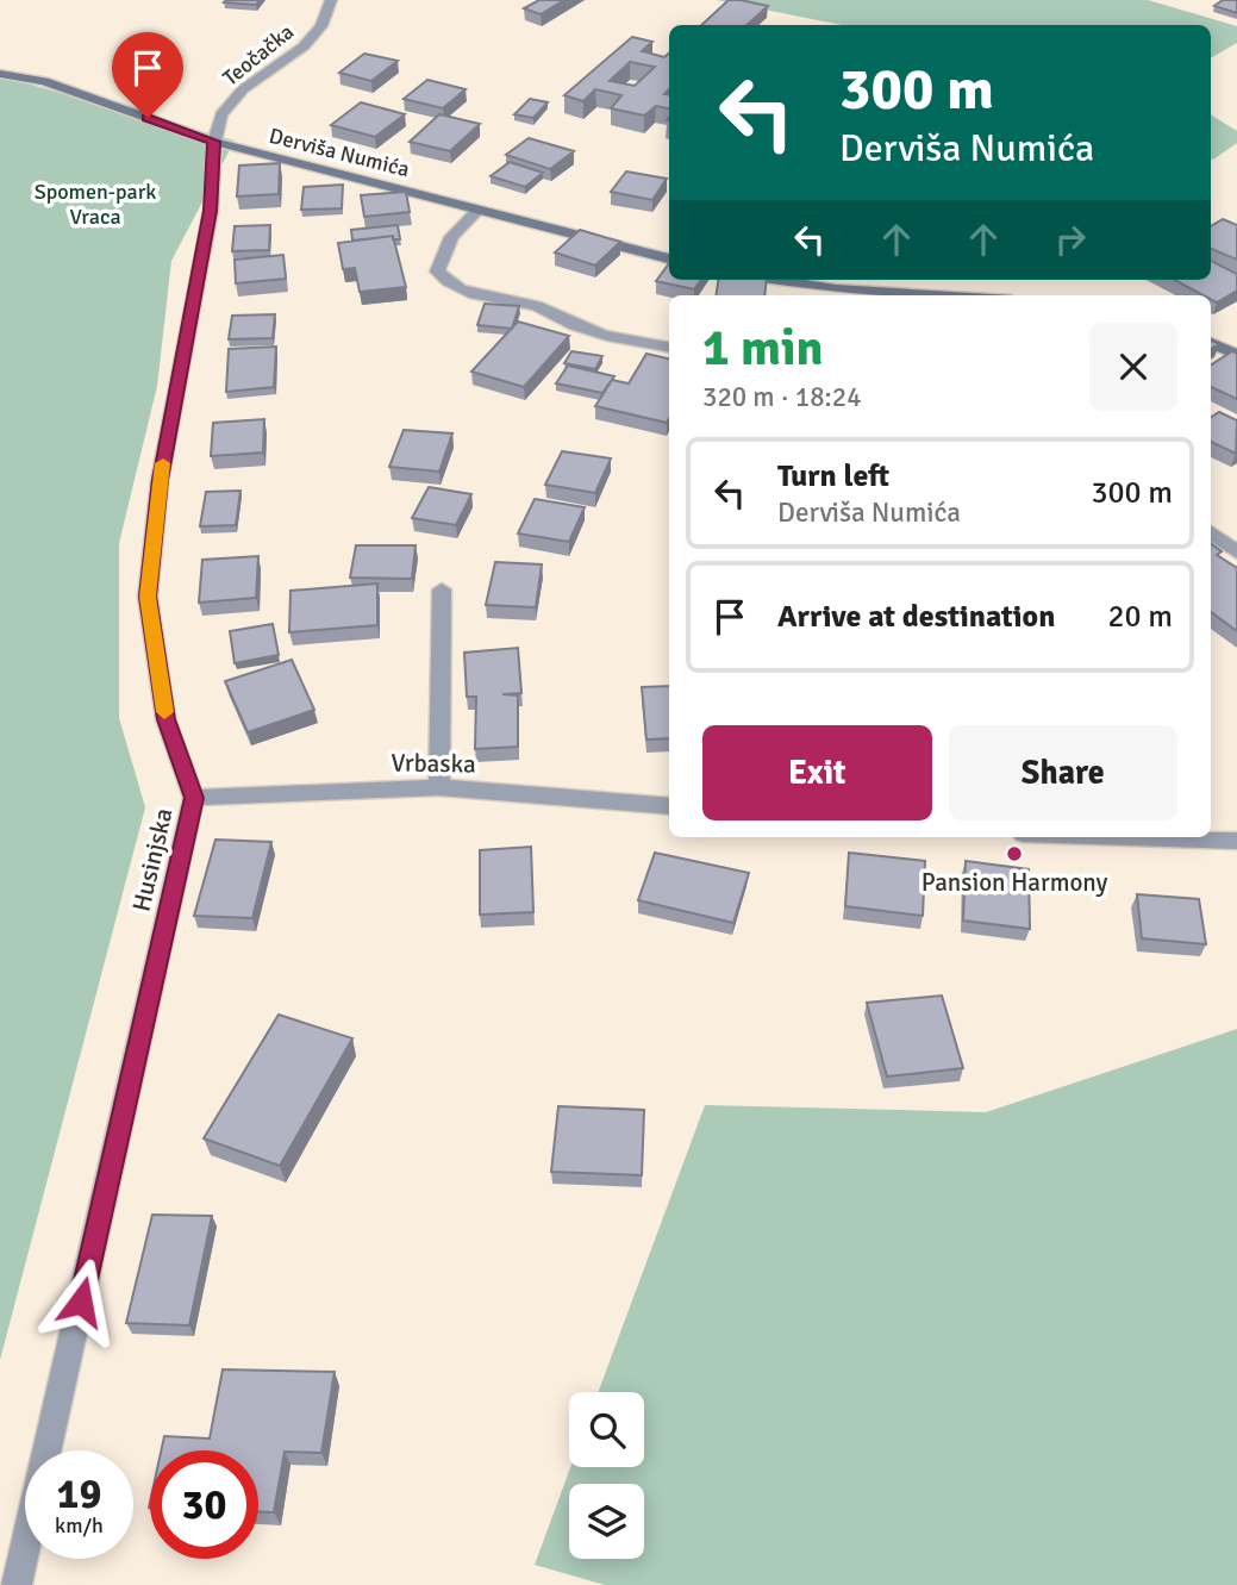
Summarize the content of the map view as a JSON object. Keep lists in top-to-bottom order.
{
  "streets": {
    "main road": ["Derviša Numića"],
    "street": ["Teočačka", "Vrbaska", "Husinjska"]
  },
  "crossings": [
    ["Teočačka", "Derviša Numića"],
    ["Teočačka", "Husinjska"],
    ["Derviša Numića", "Husinjska"],
    ["Vrbaska", "Husinjska"]
  ],
  "parks": ["Spomen-park Vraca"],
  "places": ["Pansion Harmony"],
  "page": {
    "turn": ["300 m", "Derviša Numića"],
    "heading": ["1 min", "320 m · 18:24"],
    "list": [
      {
        "name": "Turn left",
        "note": "Derviša Numića",
        "value": "300 m"
      },
      {
        "name": "Arrive at destination",
        "value": "20 m"
      }
    ],
    "buttons": ["Exit", "Share"],
    "speed": "19 km/h",
    "limit": "30"
  }
}
